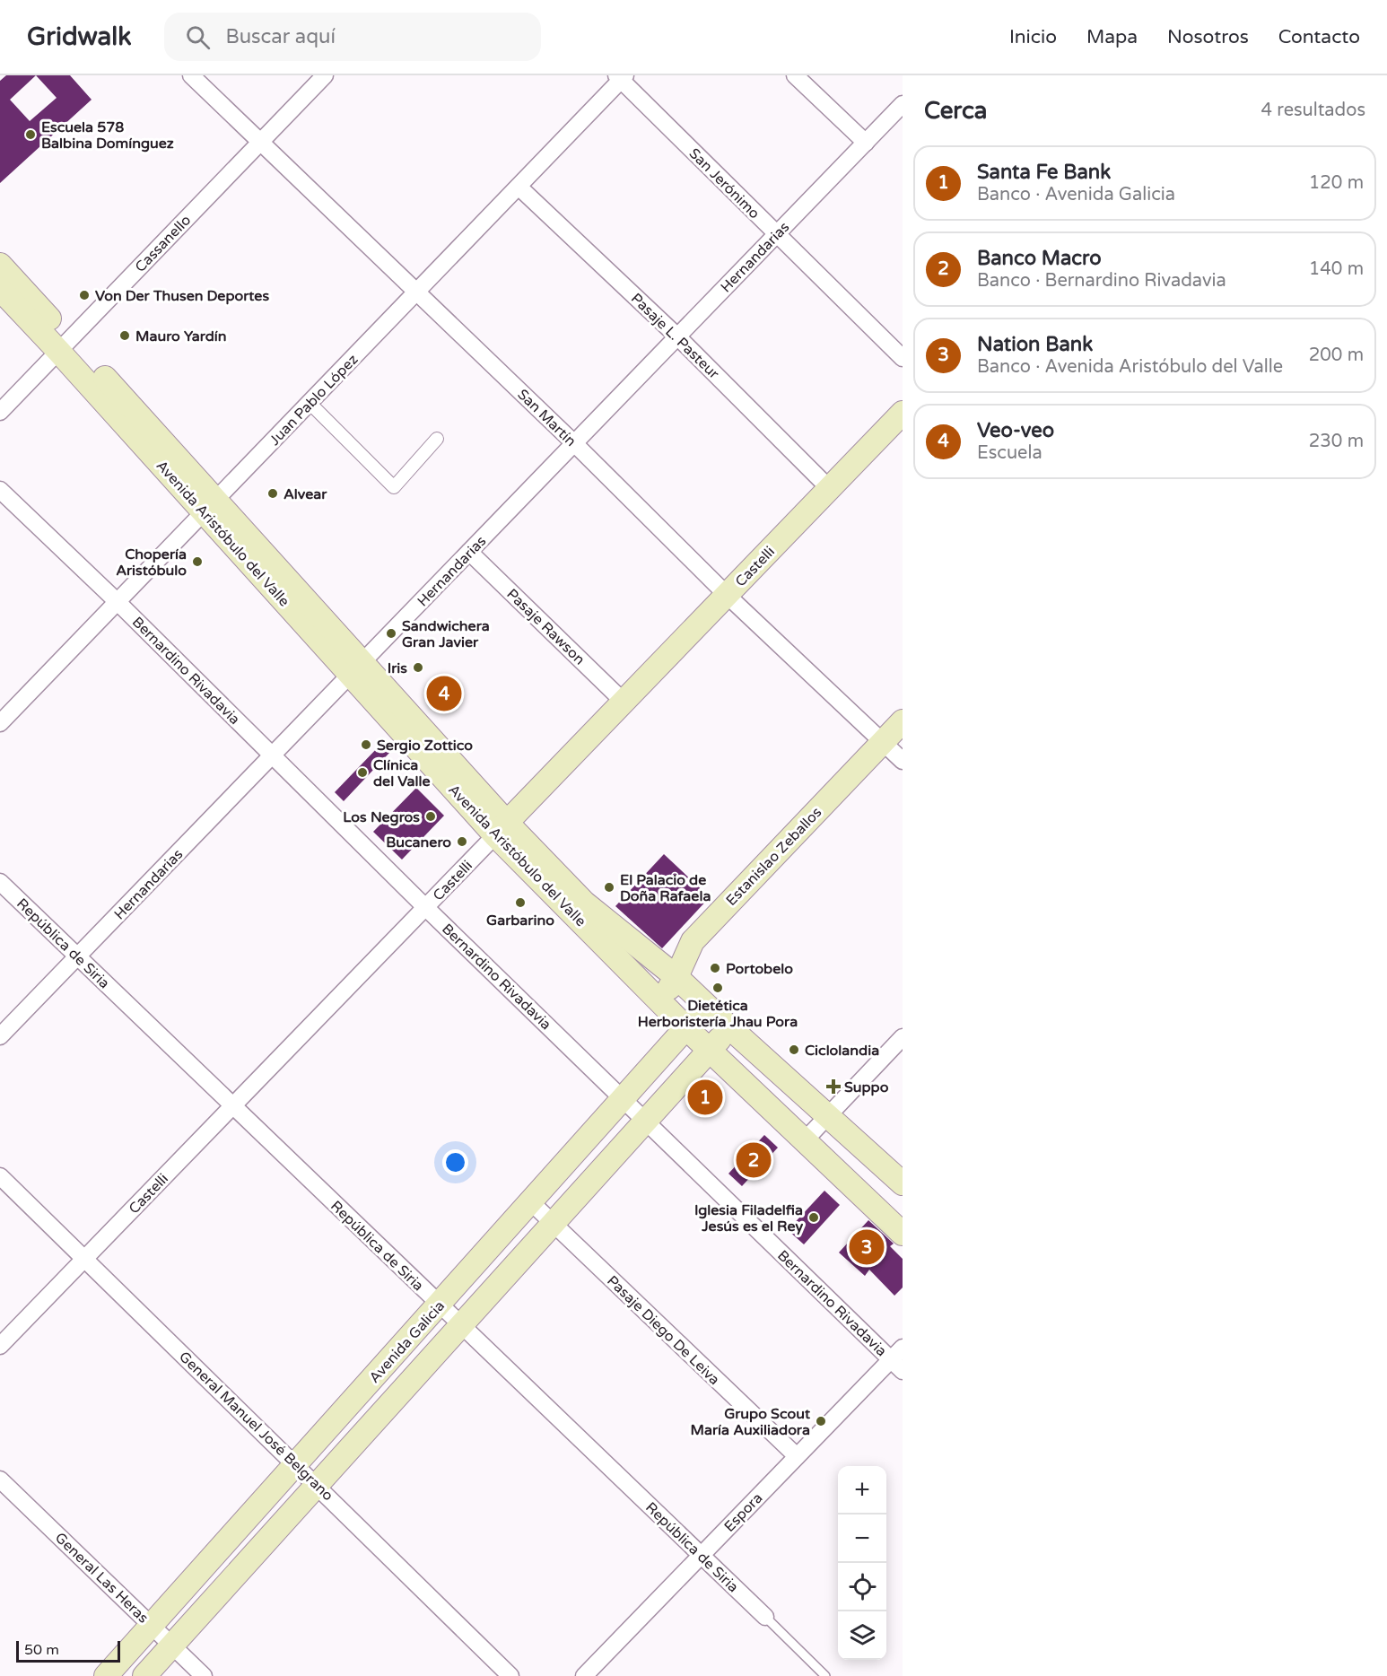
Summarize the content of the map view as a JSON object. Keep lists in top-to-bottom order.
{
  "streets": {
    "main road": [
      "Avenida Aristóbulo del Valle",
      "Castelli",
      "Estanislao Zeballos",
      "Avenida Galicia"
    ],
    "street": [
      "San Jerónimo",
      "Cassanello",
      "Hernandarias",
      "Pasaje L. Pasteur",
      "Juan Pablo López",
      "San Martín",
      "Pasaje Rawson",
      "Bernardino Rivadavia",
      "República de Siria",
      "Pasaje Diego De Leiva",
      "General Manuel José Belgrano",
      "Espora",
      "General Las Heras"
    ]
  },
  "crossings": [
    ["San Jerónimo", "Hernandarias"],
    ["San Jerónimo", "Juan Pablo López"],
    ["Cassanello", "San Martín"],
    ["Cassanello", "Avenida Aristóbulo del Valle"],
    ["Hernandarias", "Pasaje L. Pasteur"],
    ["Hernandarias", "San Martín"],
    ["Hernandarias", "Avenida Aristóbulo del Valle"],
    ["Hernandarias", "Pasaje Rawson"],
    ["Hernandarias", "Bernardino Rivadavia"],
    ["Hernandarias", "República de Siria"],
    ["Pasaje L. Pasteur", "Juan Pablo López"],
    ["Pasaje L. Pasteur", "Castelli"],
    ["Juan Pablo López", "San Martín"],
    ["Juan Pablo López", "Avenida Aristóbulo del Valle"],
    ["Juan Pablo López", "Bernardino Rivadavia"],
    ["San Martín", "Castelli"],
    ["San Martín", "Estanislao Zeballos"],
    ["Avenida Aristóbulo del Valle", "Castelli"],
    ["Avenida Aristóbulo del Valle", "Estanislao Zeballos"],
    ["Avenida Aristóbulo del Valle", "Avenida Galicia"],
    ["Castelli", "Pasaje Rawson"],
    ["Castelli", "Bernardino Rivadavia"],
    ["Castelli", "República de Siria"],
    ["Castelli", "General Manuel José Belgrano"],
    ["Bernardino Rivadavia", "Avenida Galicia"],
    ["Bernardino Rivadavia", "Espora"],
    ["República de Siria", "Avenida Galicia"],
    ["República de Siria", "Espora"],
    ["Pasaje Diego De Leiva", "Avenida Galicia"],
    ["Pasaje Diego De Leiva", "Espora"],
    ["Avenida Galicia", "General Manuel José Belgrano"],
    ["Avenida Galicia", "General Las Heras"]
  ],
  "places": {
    "other": [
      "Escuela 578 Balbina Domínguez",
      "Von Der Thusen Deportes",
      "Mauro Yardín",
      "Alvear",
      "Chopería Aristóbulo",
      "Sandwichera Gran Javier",
      "Iris",
      "Sergio Zottico",
      "Clínica del Valle",
      "Los Negros",
      "Bucanero",
      "El Palacio de Doña Rafaela",
      "Garbarino",
      "Portobelo",
      "Dietética Herboristería Jhau Pora",
      "Ciclolandia",
      "Iglesia Filadelfia Jesús es el Rey",
      "Grupo Scout María Auxiliadora"
    ],
    "health": ["Suppo"]
  },
  "scale_bar": "50 m",
  "page": {
    "header": "Gridwalk",
    "search": "Buscar aquí",
    "nav": [
      "Inicio",
      "Mapa",
      "Nosotros",
      "Contacto"
    ],
    "heading": ["Cerca", "4 resultados"],
    "list": [
      {
        "mark": "1",
        "name": "Santa Fe Bank",
        "note": "Banco · Avenida Galicia",
        "value": "120 m"
      },
      {
        "mark": "2",
        "name": "Banco Macro",
        "note": "Banco · Bernardino Rivadavia",
        "value": "140 m"
      },
      {
        "mark": "3",
        "name": "Nation Bank",
        "note": "Banco · Avenida Aristóbulo del Valle",
        "value": "200 m"
      },
      {
        "mark": "4",
        "name": "Veo-veo",
        "note": "Escuela",
        "value": "230 m"
      }
    ],
    "pins": [
      "4",
      "1",
      "2",
      "3"
    ],
    "map_buttons": ["+", "−"],
    "scale": "50 m"
  }
}
